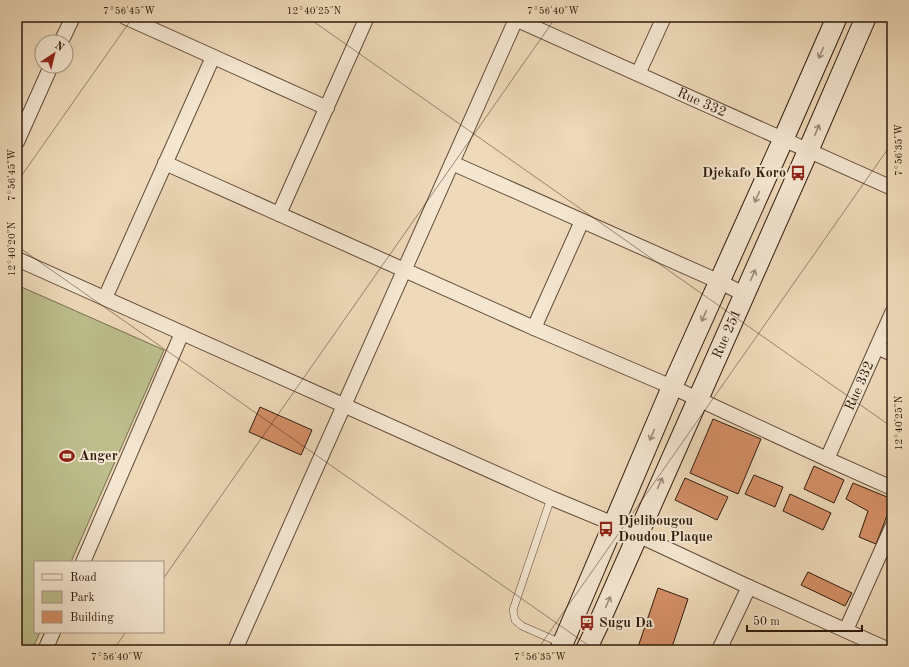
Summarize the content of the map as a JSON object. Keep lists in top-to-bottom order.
{
  "streets": {
    "main road": ["Rue 251"],
    "street": ["Rue 332"]
  },
  "crossings": [
    ["Rue 332", "Rue 251"]
  ],
  "places": {
    "bus stop": ["Djekafo Koro", "Djelibougou Doudou Plaque", "Sugu Da"],
    "sports": ["Anger"]
  },
  "legend": ["Road", "Park", "Building"],
  "scale_bar": "50 m",
  "north": "top right",
  "coordinates": [
    "7°56'45\"W",
    "12°40'25\"N",
    "7°56'40\"W",
    "7°56'35\"W",
    "12°40'20\"N"
  ]
}
